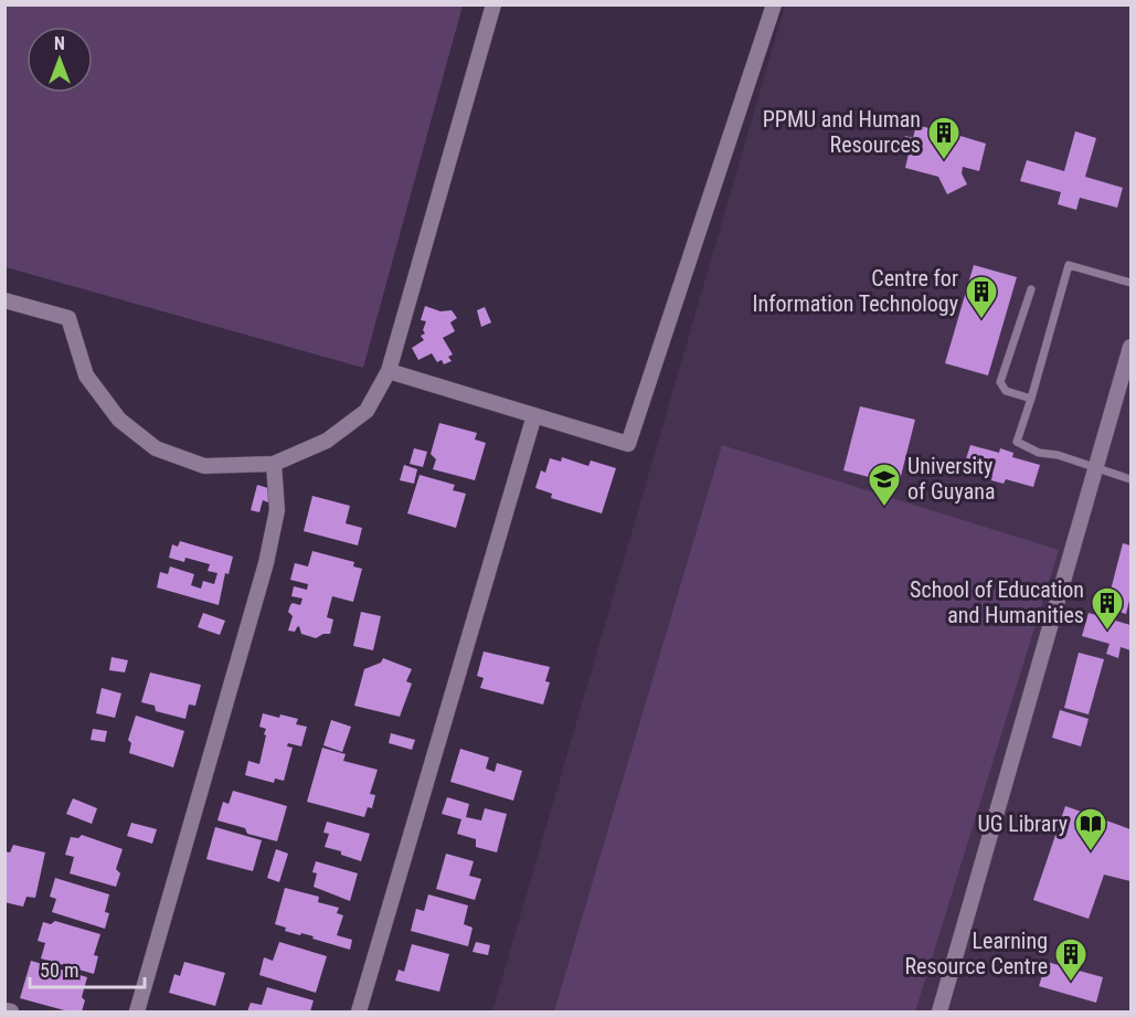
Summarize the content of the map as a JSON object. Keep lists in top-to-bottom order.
{
  "places": {
    "building": [
      "PPMU and Human Resources",
      "Centre for Information Technology",
      "School of Education and Humanities",
      "Learning Resource Centre"
    ],
    "school or university": ["University of Guyana"],
    "library": ["UG Library"]
  },
  "scale_bar": "50 m",
  "north": "top"
}
